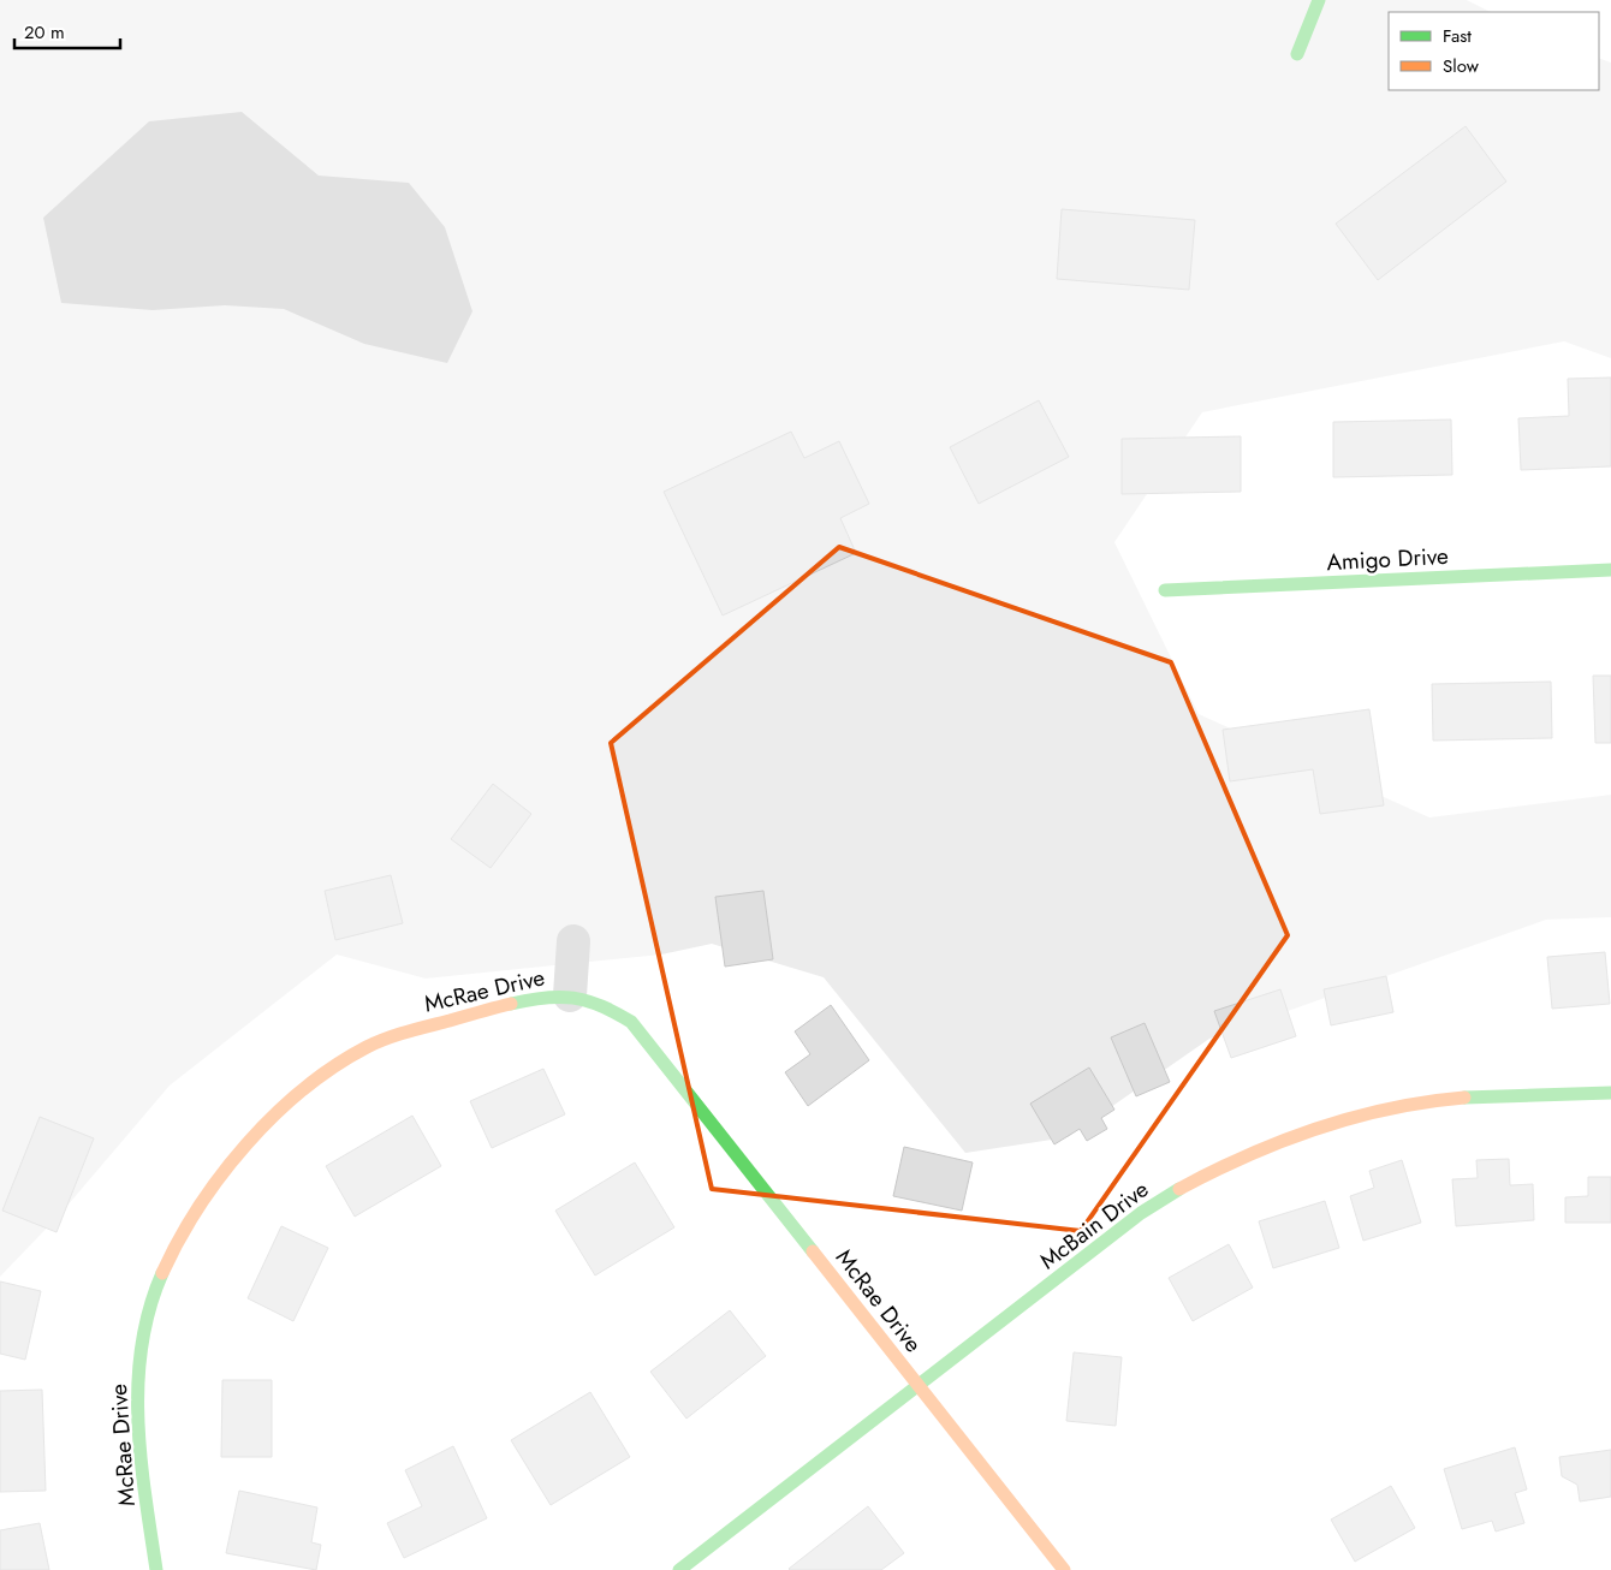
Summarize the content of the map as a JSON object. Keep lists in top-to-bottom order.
{
  "streets": {
    "street": ["Amigo Drive", "McRae Drive", "McBain Drive"]
  },
  "crossings": [
    ["McRae Drive", "McBain Drive"]
  ],
  "legend": ["Fast", "Slow"],
  "scale_bar": "20 m"
}
